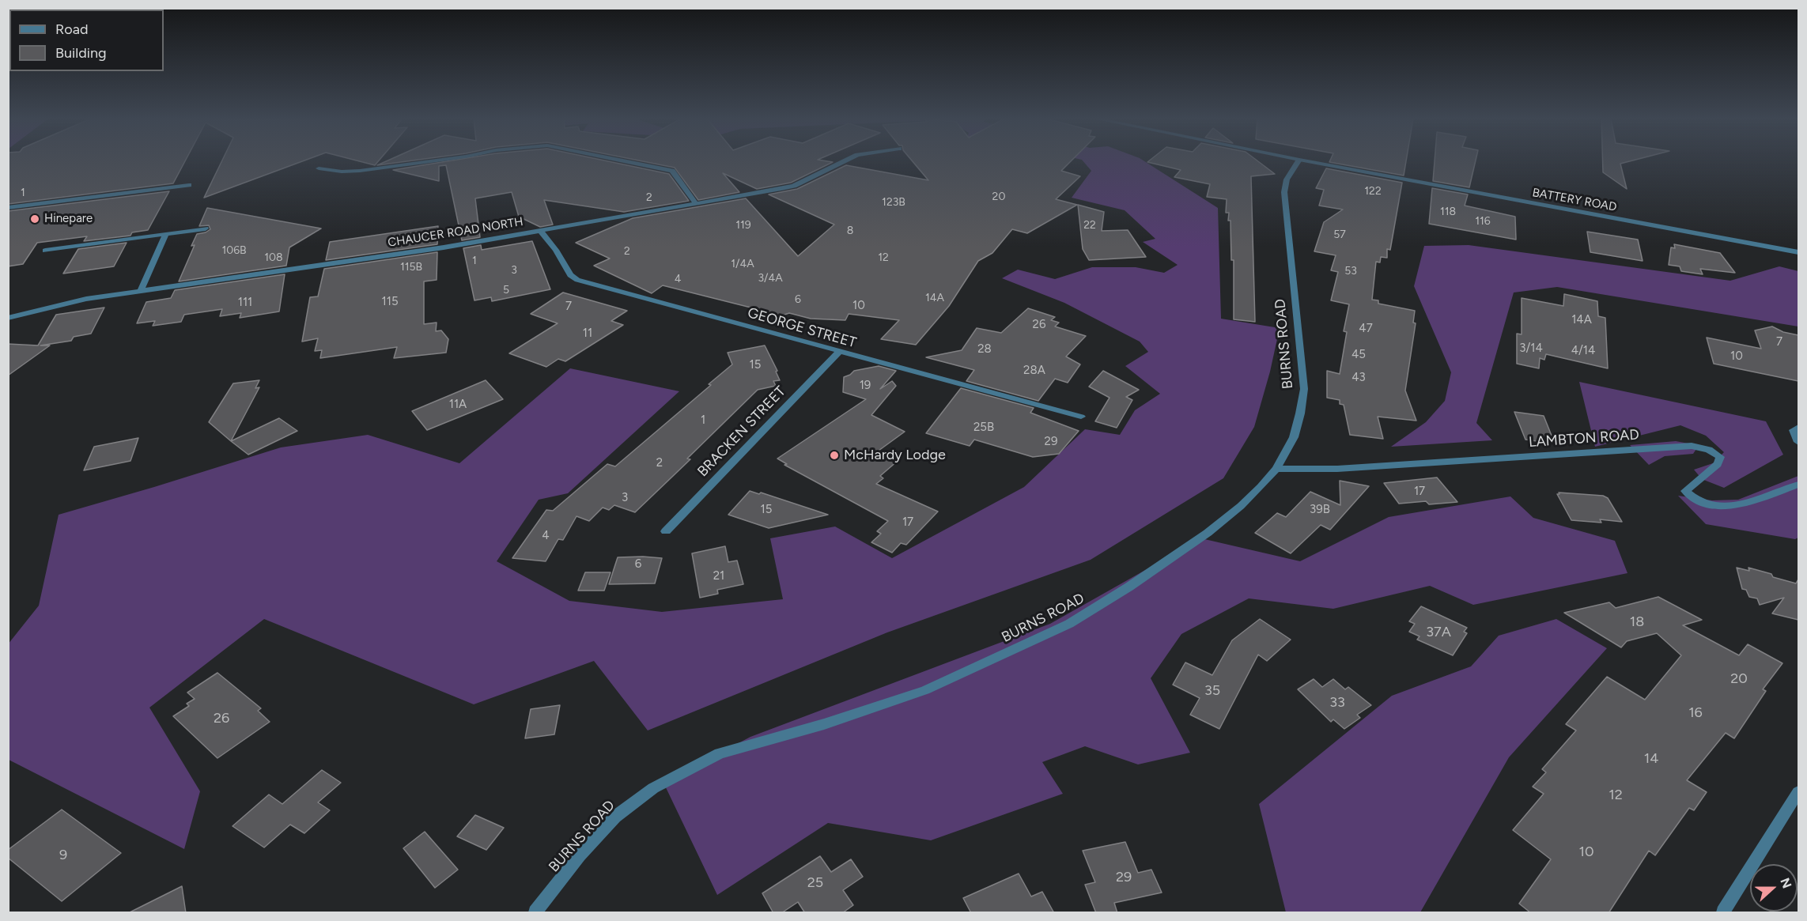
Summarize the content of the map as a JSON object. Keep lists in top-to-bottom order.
{
  "streets": {
    "street": [
      "BATTERY ROAD",
      "CHAUCER ROAD NORTH",
      "GEORGE STREET",
      "BURNS ROAD",
      "BRACKEN STREET",
      "LAMBTON ROAD"
    ]
  },
  "crossings": [
    ["CHAUCER ROAD NORTH", "GEORGE STREET"],
    ["GEORGE STREET", "BRACKEN STREET"],
    ["BURNS ROAD", "LAMBTON ROAD"]
  ],
  "places": ["Hinepare", "McHardy Lodge"],
  "house_numbers": [
    "122",
    "1",
    "20",
    "2",
    "123B",
    "118",
    "116",
    "119",
    "22",
    "8",
    "57",
    "106B",
    "2",
    "108",
    "12",
    "1",
    "1/4A",
    "115B",
    "3",
    "53",
    "3/4A",
    "4",
    "5",
    "14A",
    "6",
    "115",
    "111",
    "10",
    "7",
    "14A",
    "26",
    "47",
    "11",
    "7",
    "3/14",
    "28",
    "4/14",
    "45",
    "10",
    "15",
    "28A",
    "43",
    "19",
    "11A",
    "1",
    "25B",
    "29",
    "2",
    "17",
    "3",
    "15",
    "39B",
    "17",
    "4",
    "6",
    "21",
    "18",
    "37A",
    "20",
    "35",
    "33",
    "16",
    "26",
    "14",
    "12",
    "10",
    "9",
    "29",
    "25"
  ],
  "legend": ["Road", "Building"],
  "north": "right"
}
